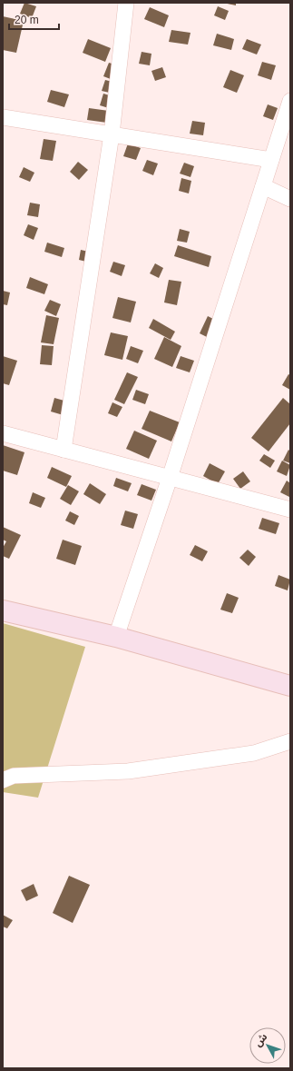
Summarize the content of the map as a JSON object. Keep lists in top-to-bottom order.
{
  "scale_bar": "20 m",
  "north": "top left"
}
